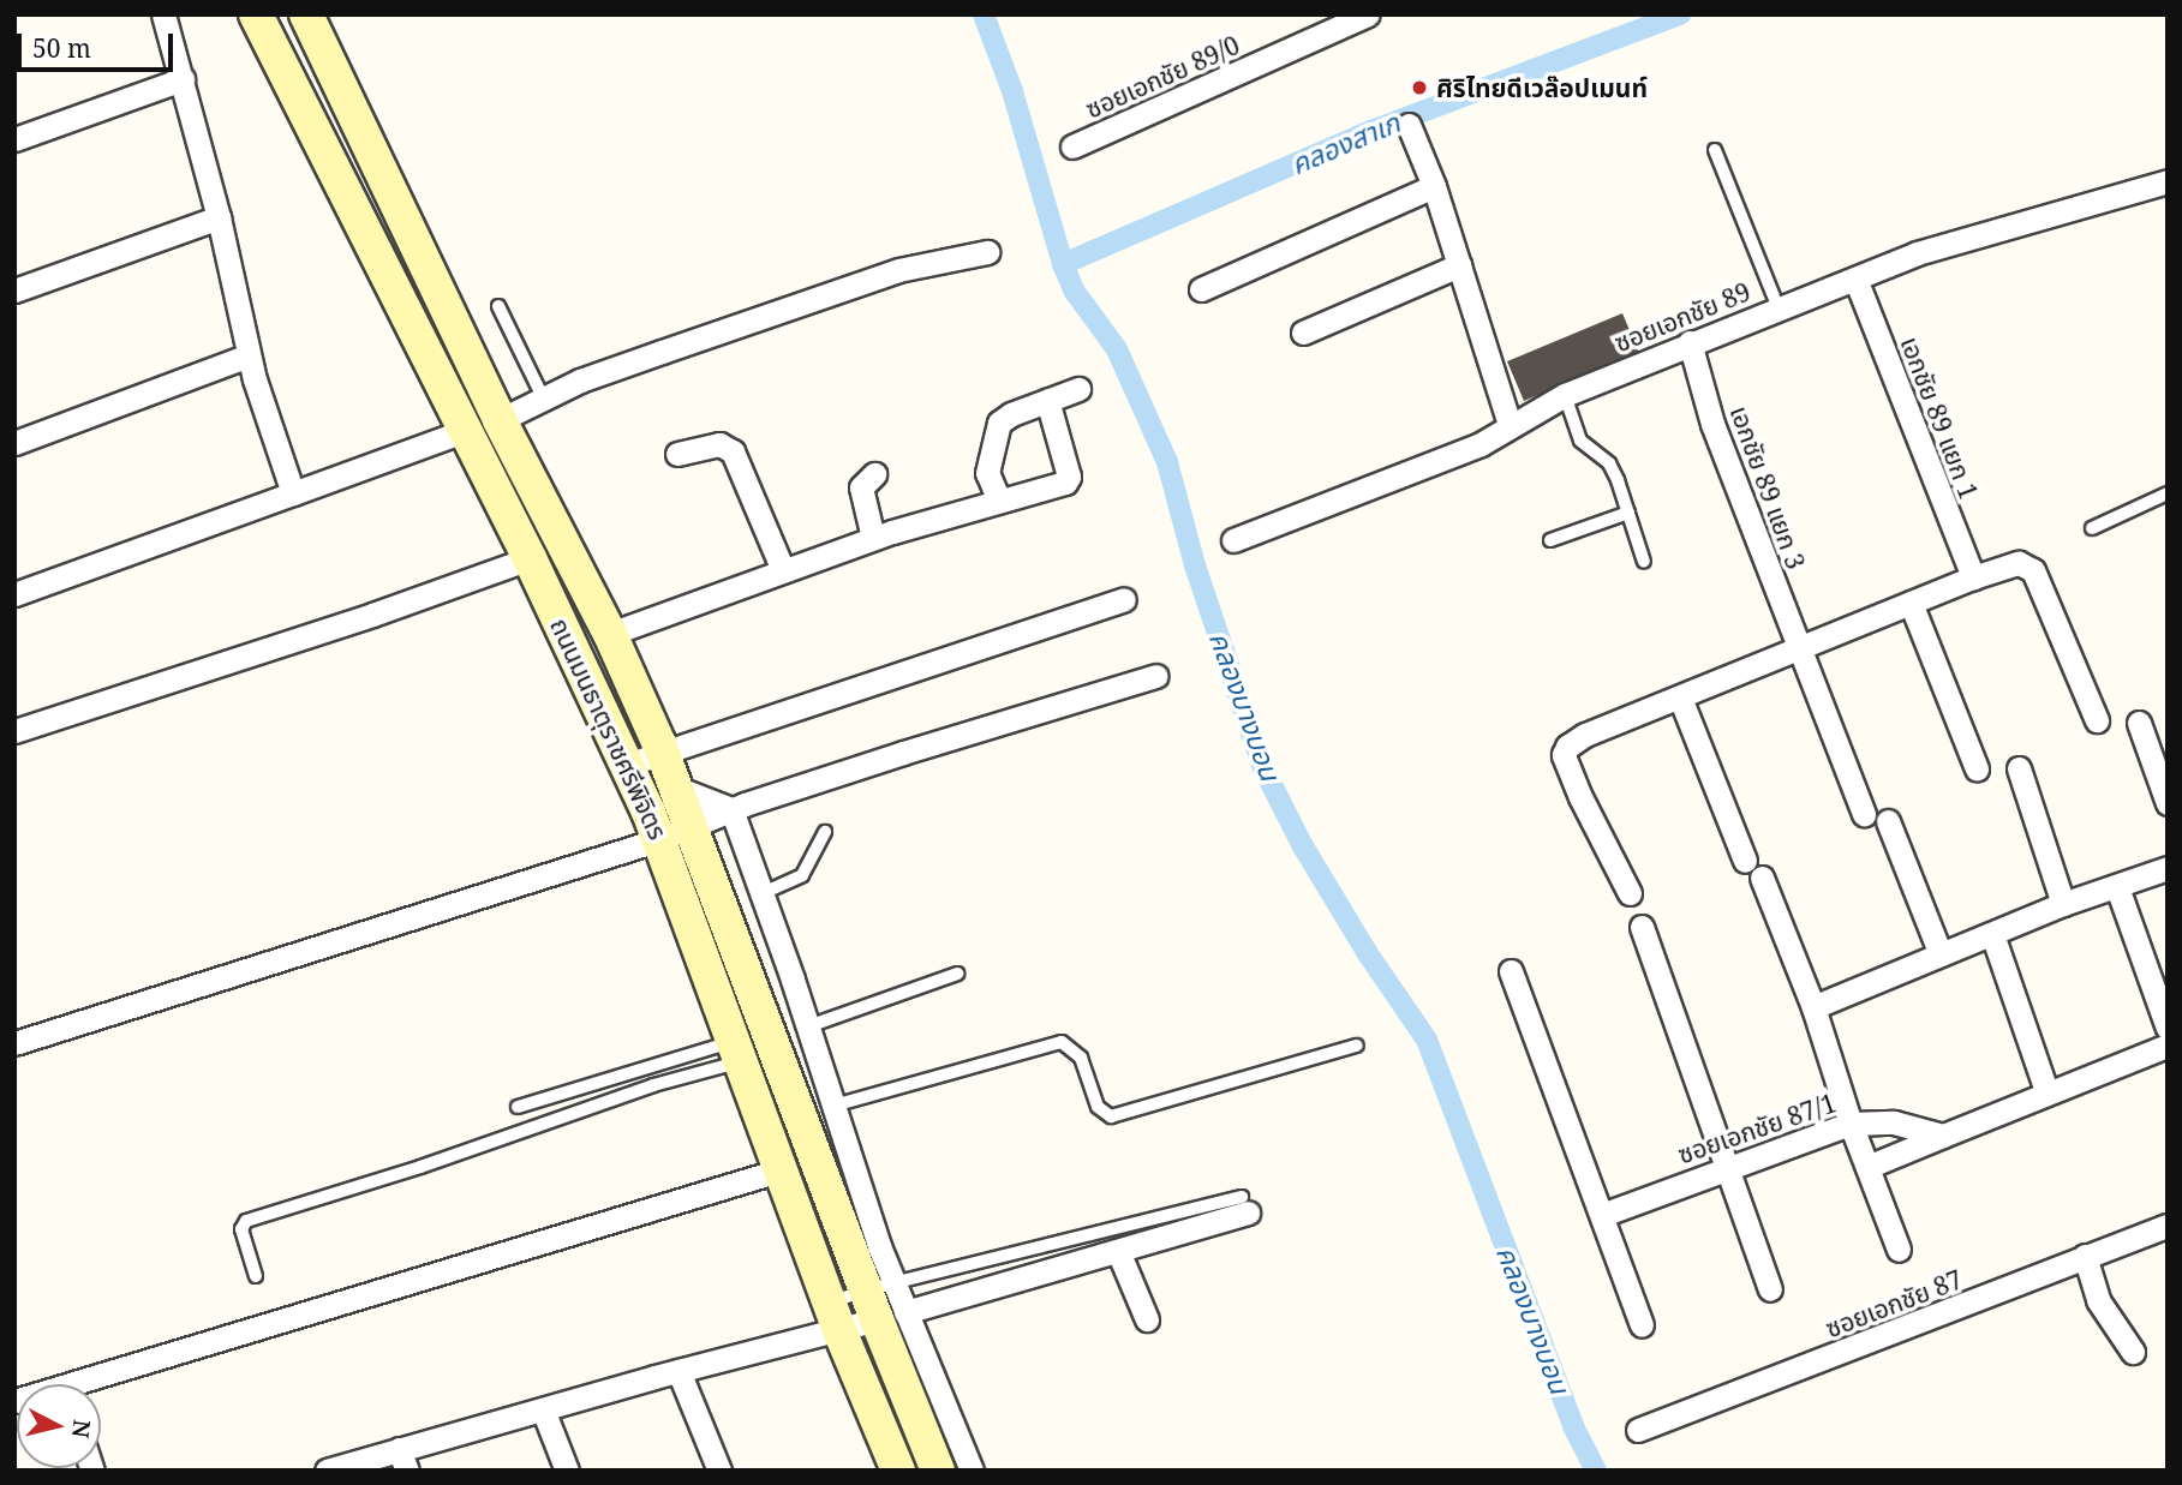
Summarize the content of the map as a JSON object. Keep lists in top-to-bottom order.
{
  "streets": {
    "street": [
      "ซอยเอกชัย 89/0",
      "ซอยเอกชัย 89",
      "เอกชัย 89 แยก 1",
      "เอกชัย 89 แยก 3",
      "ถนนมนธาตุราชศรีพิจิตร",
      "ซอยเอกชัย 87/1",
      "ซอยเอกชัย 87"
    ]
  },
  "crossings": [
    ["ซอยเอกชัย 89", "เอกชัย 89 แยก 1"],
    ["ซอยเอกชัย 89", "เอกชัย 89 แยก 3"]
  ],
  "water": ["คลองสาเก", "คลองบางบอน"],
  "places": ["ศิริไทยดีเวล๊อปเมนท์"],
  "scale_bar": "50 m",
  "north": "right"
}
